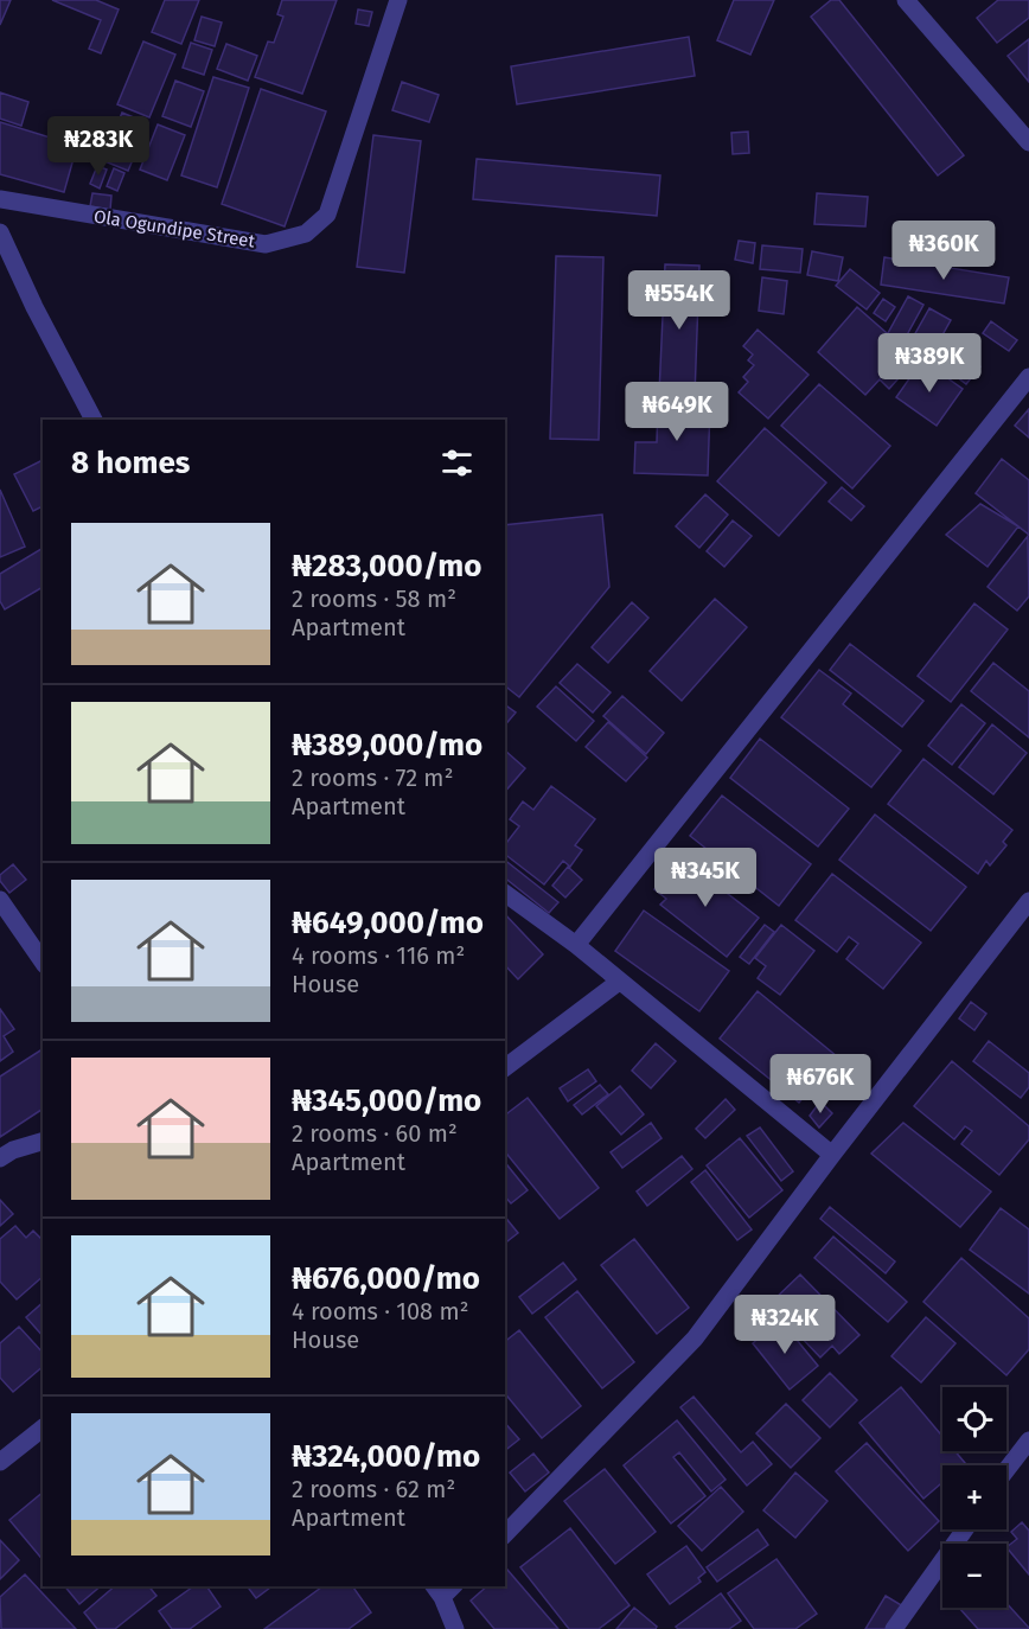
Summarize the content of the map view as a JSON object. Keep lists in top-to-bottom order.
{
  "streets": {
    "street": ["Ola Ogundipe Street"]
  },
  "page": {
    "price": [
      "₦283K",
      "₦360K",
      "₦554K",
      "₦389K",
      "₦649K",
      "₦345K",
      "₦676K",
      "₦324K"
    ],
    "heading": "8 homes",
    "list": [
      {
        "name": "₦283,000/mo",
        "note": "2 rooms · 58 m² · Apartment"
      },
      {
        "name": "₦389,000/mo",
        "note": "2 rooms · 72 m² · Apartment"
      },
      {
        "name": "₦649,000/mo",
        "note": "4 rooms · 116 m² · House"
      },
      {
        "name": "₦345,000/mo",
        "note": "2 rooms · 60 m² · Apartment"
      },
      {
        "name": "₦676,000/mo",
        "note": "4 rooms · 108 m² · House"
      },
      {
        "name": "₦324,000/mo",
        "note": "2 rooms · 62 m² · Apartment"
      }
    ],
    "map_buttons": ["+", "−"]
  }
}
